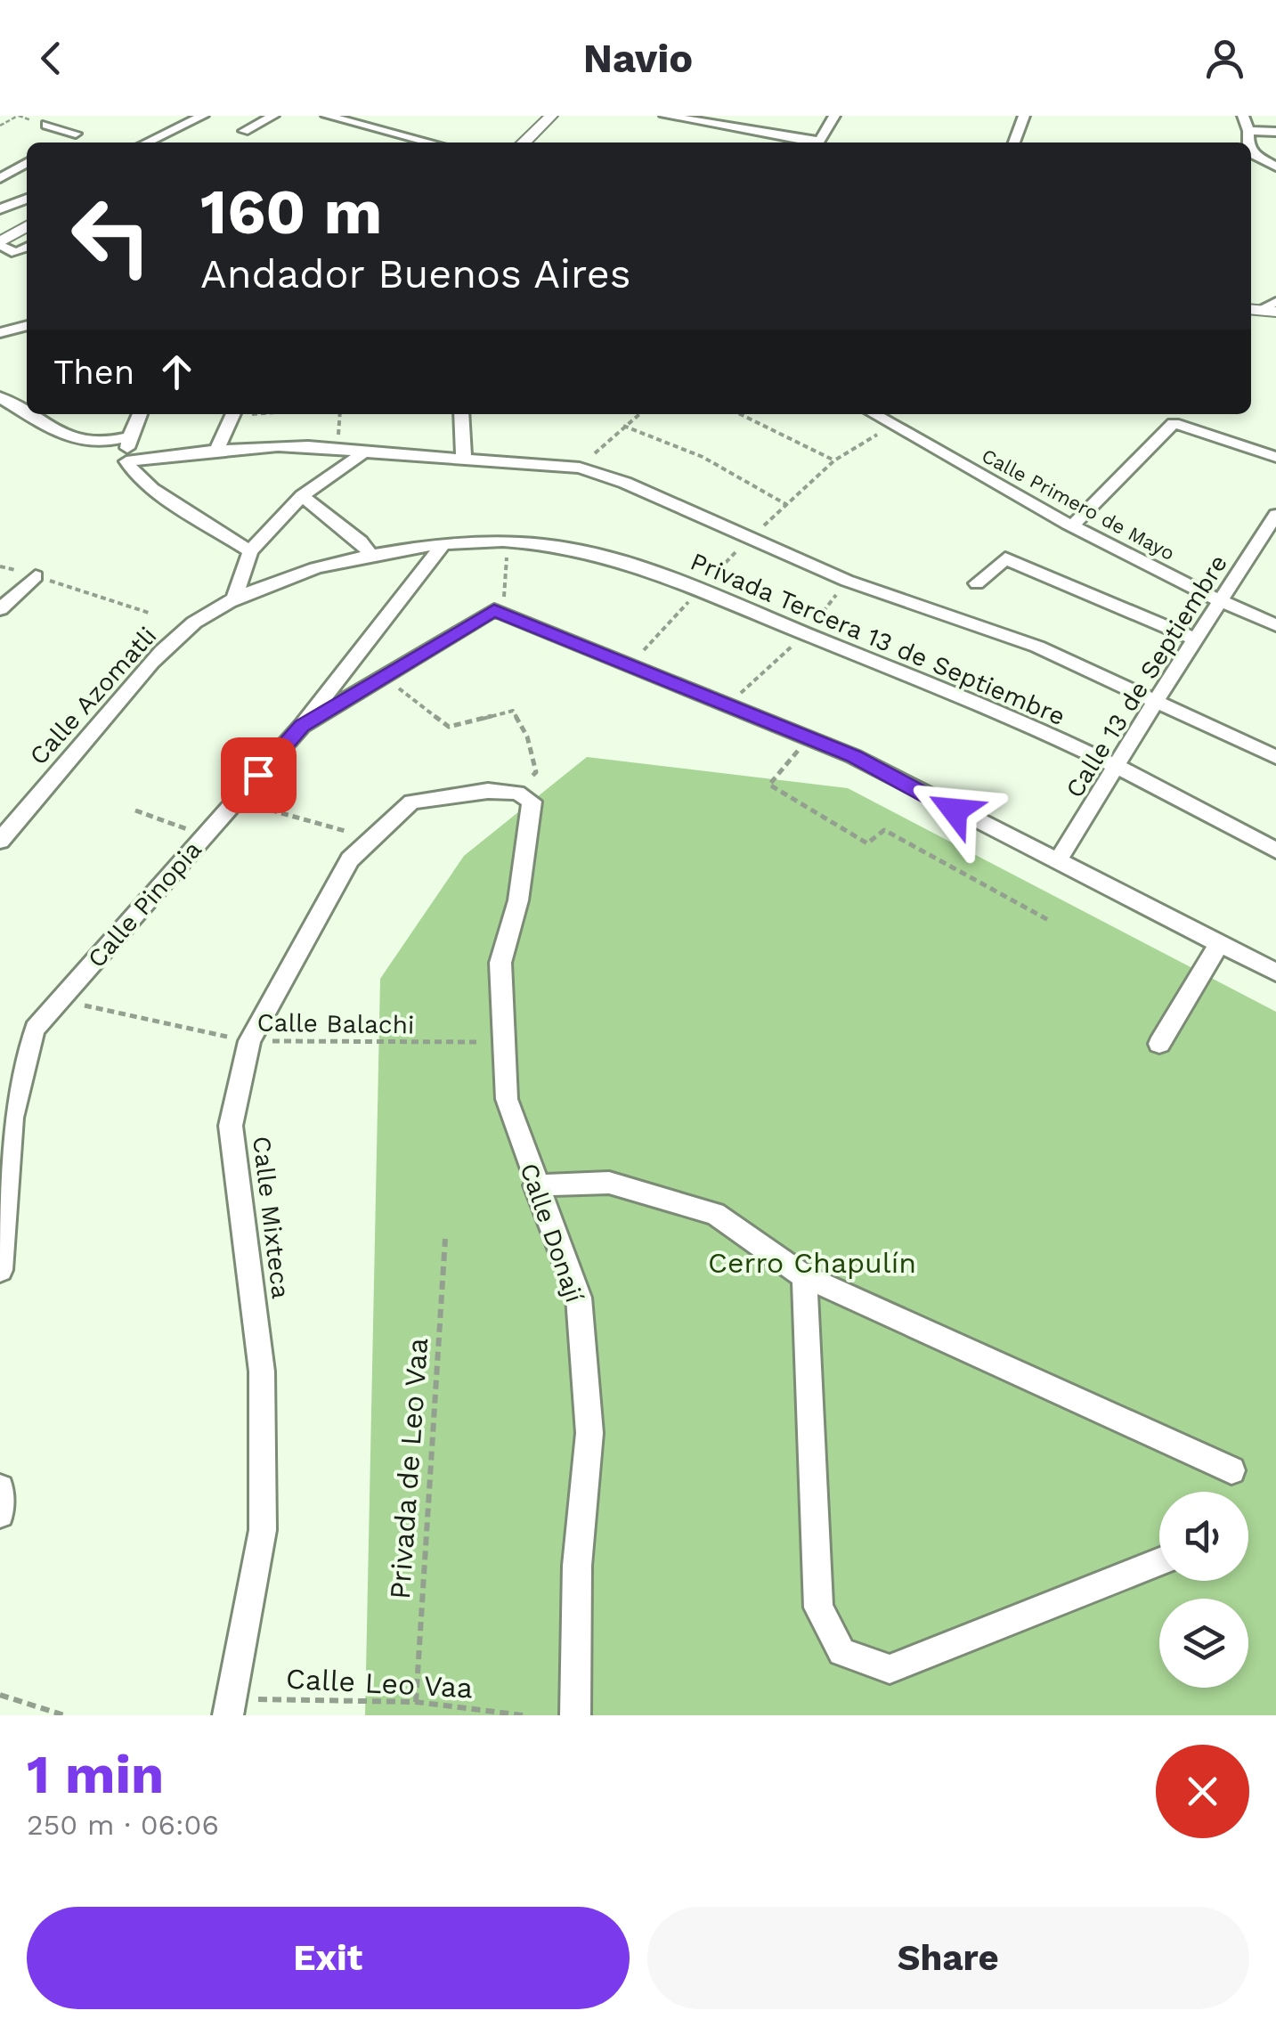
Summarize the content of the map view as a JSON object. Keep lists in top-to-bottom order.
{
  "streets": {
    "street": [
      "Calle Primero de Mayo",
      "Privada Tercera 13 de Septiembre",
      "Calle 13 de Septiembre",
      "Calle Azomatli",
      "Calle Pinopia",
      "Calle Mixteca",
      "Calle Donají"
    ],
    "path": ["Calle Balachi", "Privada de Leo Vaa", "Calle Leo Vaa"]
  },
  "crossings": [
    ["Calle Primero de Mayo", "Calle 13 de Septiembre"],
    ["Privada Tercera 13 de Septiembre", "Calle 13 de Septiembre"],
    ["Privada Tercera 13 de Septiembre", "Calle Azomatli"],
    ["Privada Tercera 13 de Septiembre", "Calle Pinopia"],
    ["Calle Azomatli", "Calle Pinopia"],
    ["Calle Pinopia", "Calle Balachi"],
    ["Calle Balachi", "Calle Mixteca"],
    ["Calle Balachi", "Calle Donají"],
    ["Calle Mixteca", "Calle Donají"],
    ["Calle Mixteca", "Calle Leo Vaa"],
    ["Privada de Leo Vaa", "Calle Leo Vaa"]
  ],
  "parks": ["Cerro Chapulín"],
  "page": {
    "header": "Navio",
    "turn": ["160 m", "Andador Buenos Aires"],
    "then": "Then",
    "heading": ["1 min", "250 m · 06:06"],
    "buttons": ["Exit", "Share"]
  }
}
